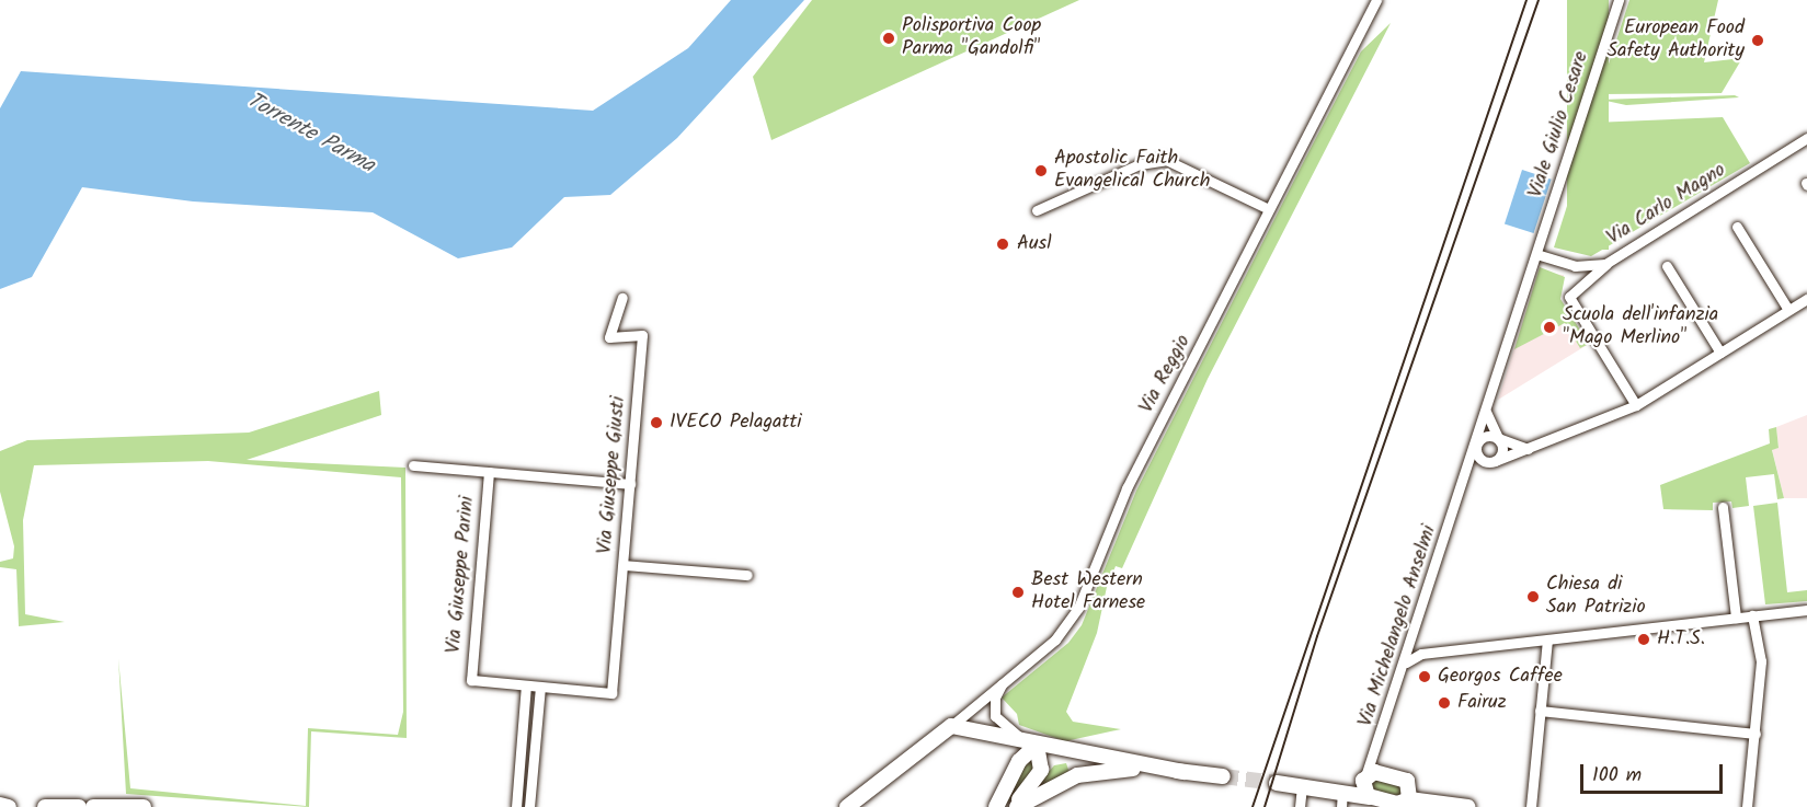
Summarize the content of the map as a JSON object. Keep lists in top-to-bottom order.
{
  "streets": {
    "street": [
      "Viale Giulio Cesare",
      "Via Carlo Magno",
      "Via Reggio",
      "Via Giuseppe Giusti",
      "Via Giuseppe Parini",
      "Via Michelangelo Anselmi"
    ]
  },
  "crossings": [
    ["Viale Giulio Cesare", "Via Carlo Magno"],
    ["Viale Giulio Cesare", "Via Michelangelo Anselmi"],
    ["Via Carlo Magno", "Via Michelangelo Anselmi"]
  ],
  "water": ["Torrente Parma"],
  "places": [
    "Polisportiva Coop Parma \"Gandolfi\"",
    "European Food Safety Authority",
    "Apostolic Faith Evangelical Church",
    "Ausl",
    "Scuola dell'infanzia \"Mago Merlino\"",
    "IVECO Pelagatti",
    "Best Western Hotel Farnese",
    "Chiesa di San Patrizio",
    "H.T.S.",
    "Georgos Caffee",
    "Fairuz"
  ],
  "scale_bar": "100 m"
}
